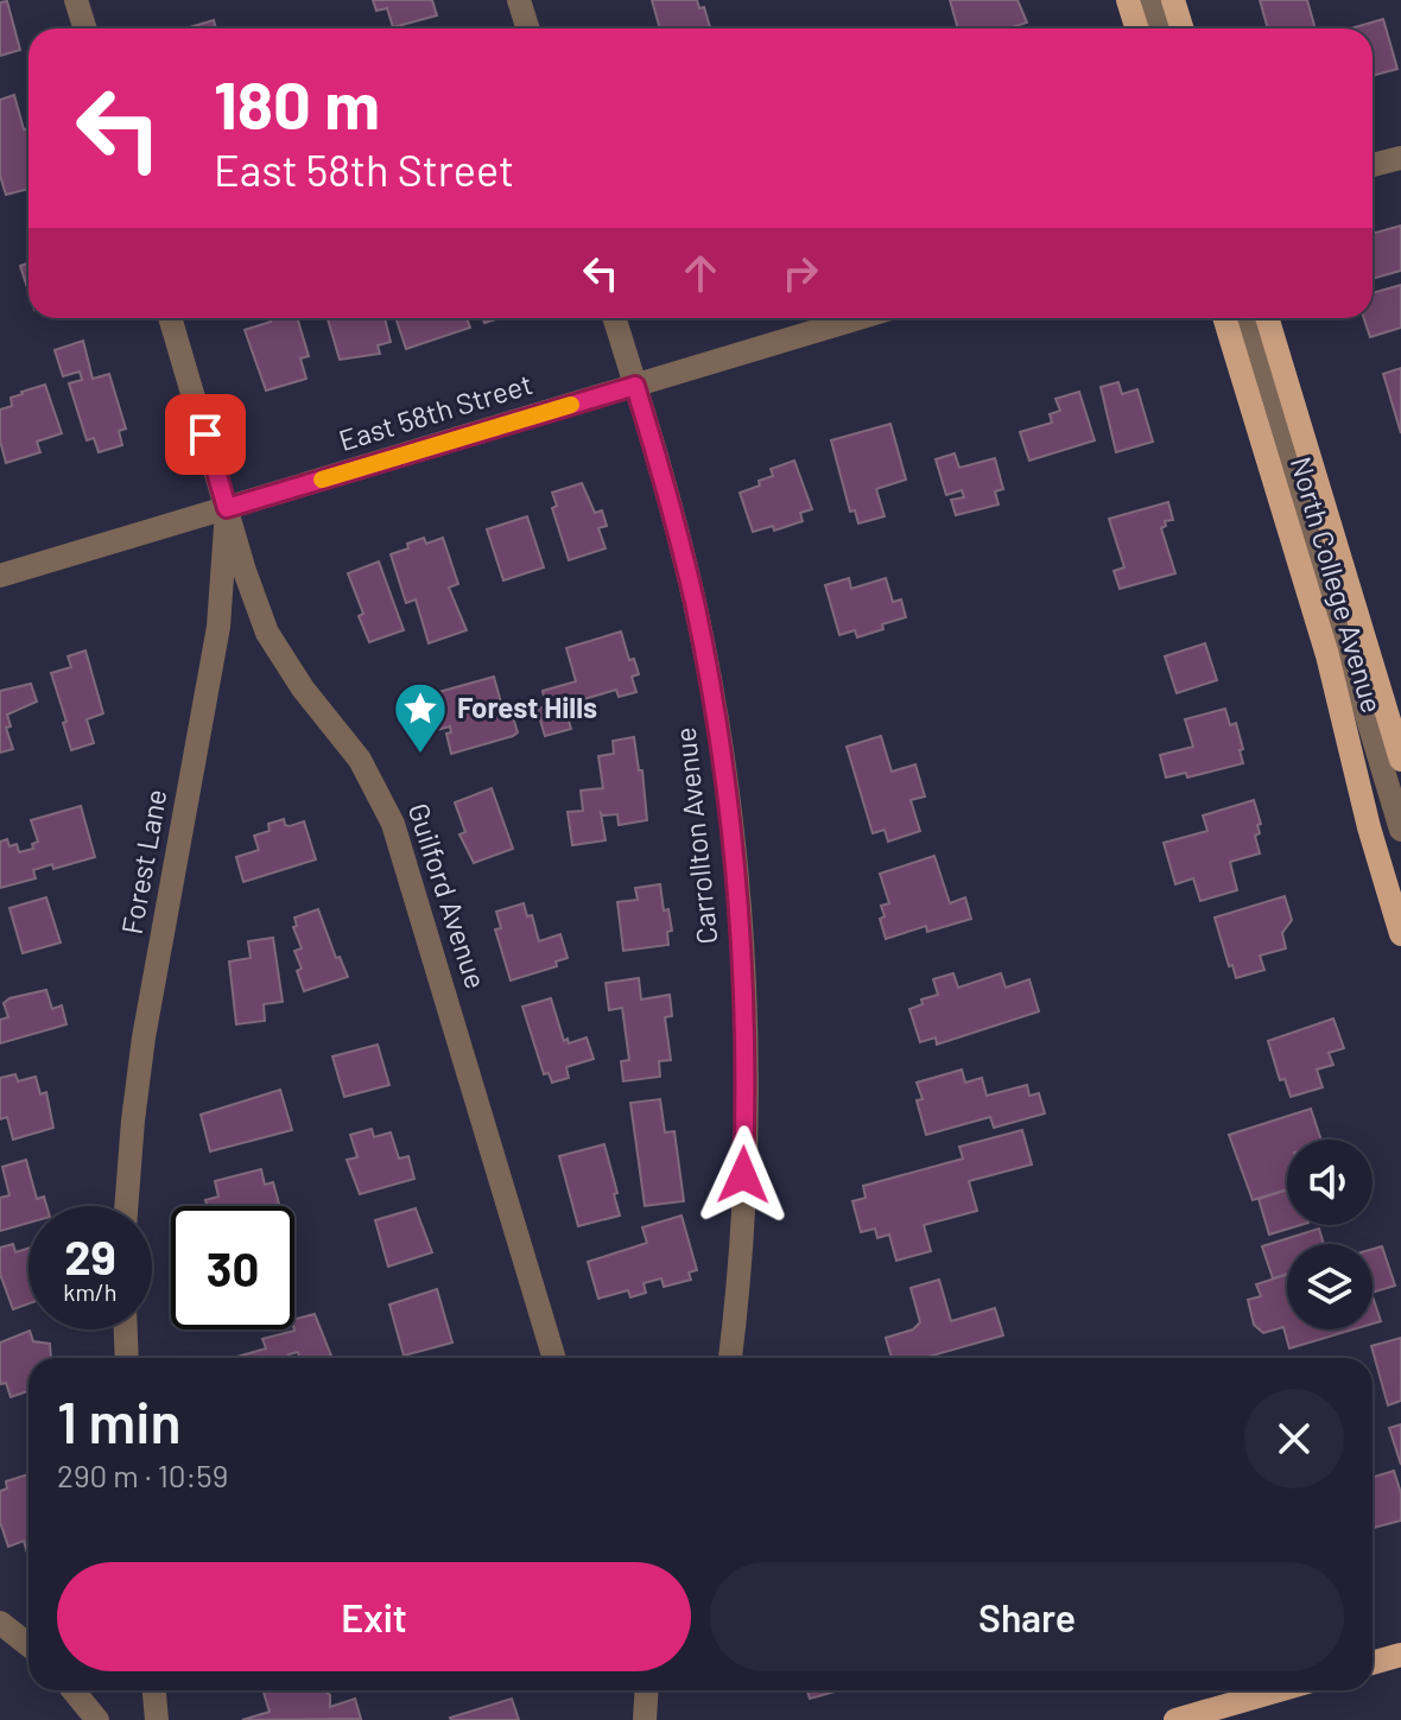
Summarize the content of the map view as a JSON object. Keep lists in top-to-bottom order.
{
  "streets": {
    "main road": ["North College Avenue"],
    "street": [
      "East 58th Street",
      "Carrollton Avenue",
      "Forest Lane",
      "Guilford Avenue"
    ]
  },
  "crossings": [
    ["East 58th Street", "Carrollton Avenue"],
    ["East 58th Street", "Forest Lane"],
    ["East 58th Street", "Guilford Avenue"],
    ["Forest Lane", "Guilford Avenue"]
  ],
  "places": {
    "place": ["Forest Hills"]
  },
  "page": {
    "turn": ["180 m", "East 58th Street"],
    "speed": "29 km/h",
    "limit": "30",
    "heading": ["1 min", "290 m · 10:59"],
    "buttons": ["Exit", "Share"]
  }
}
